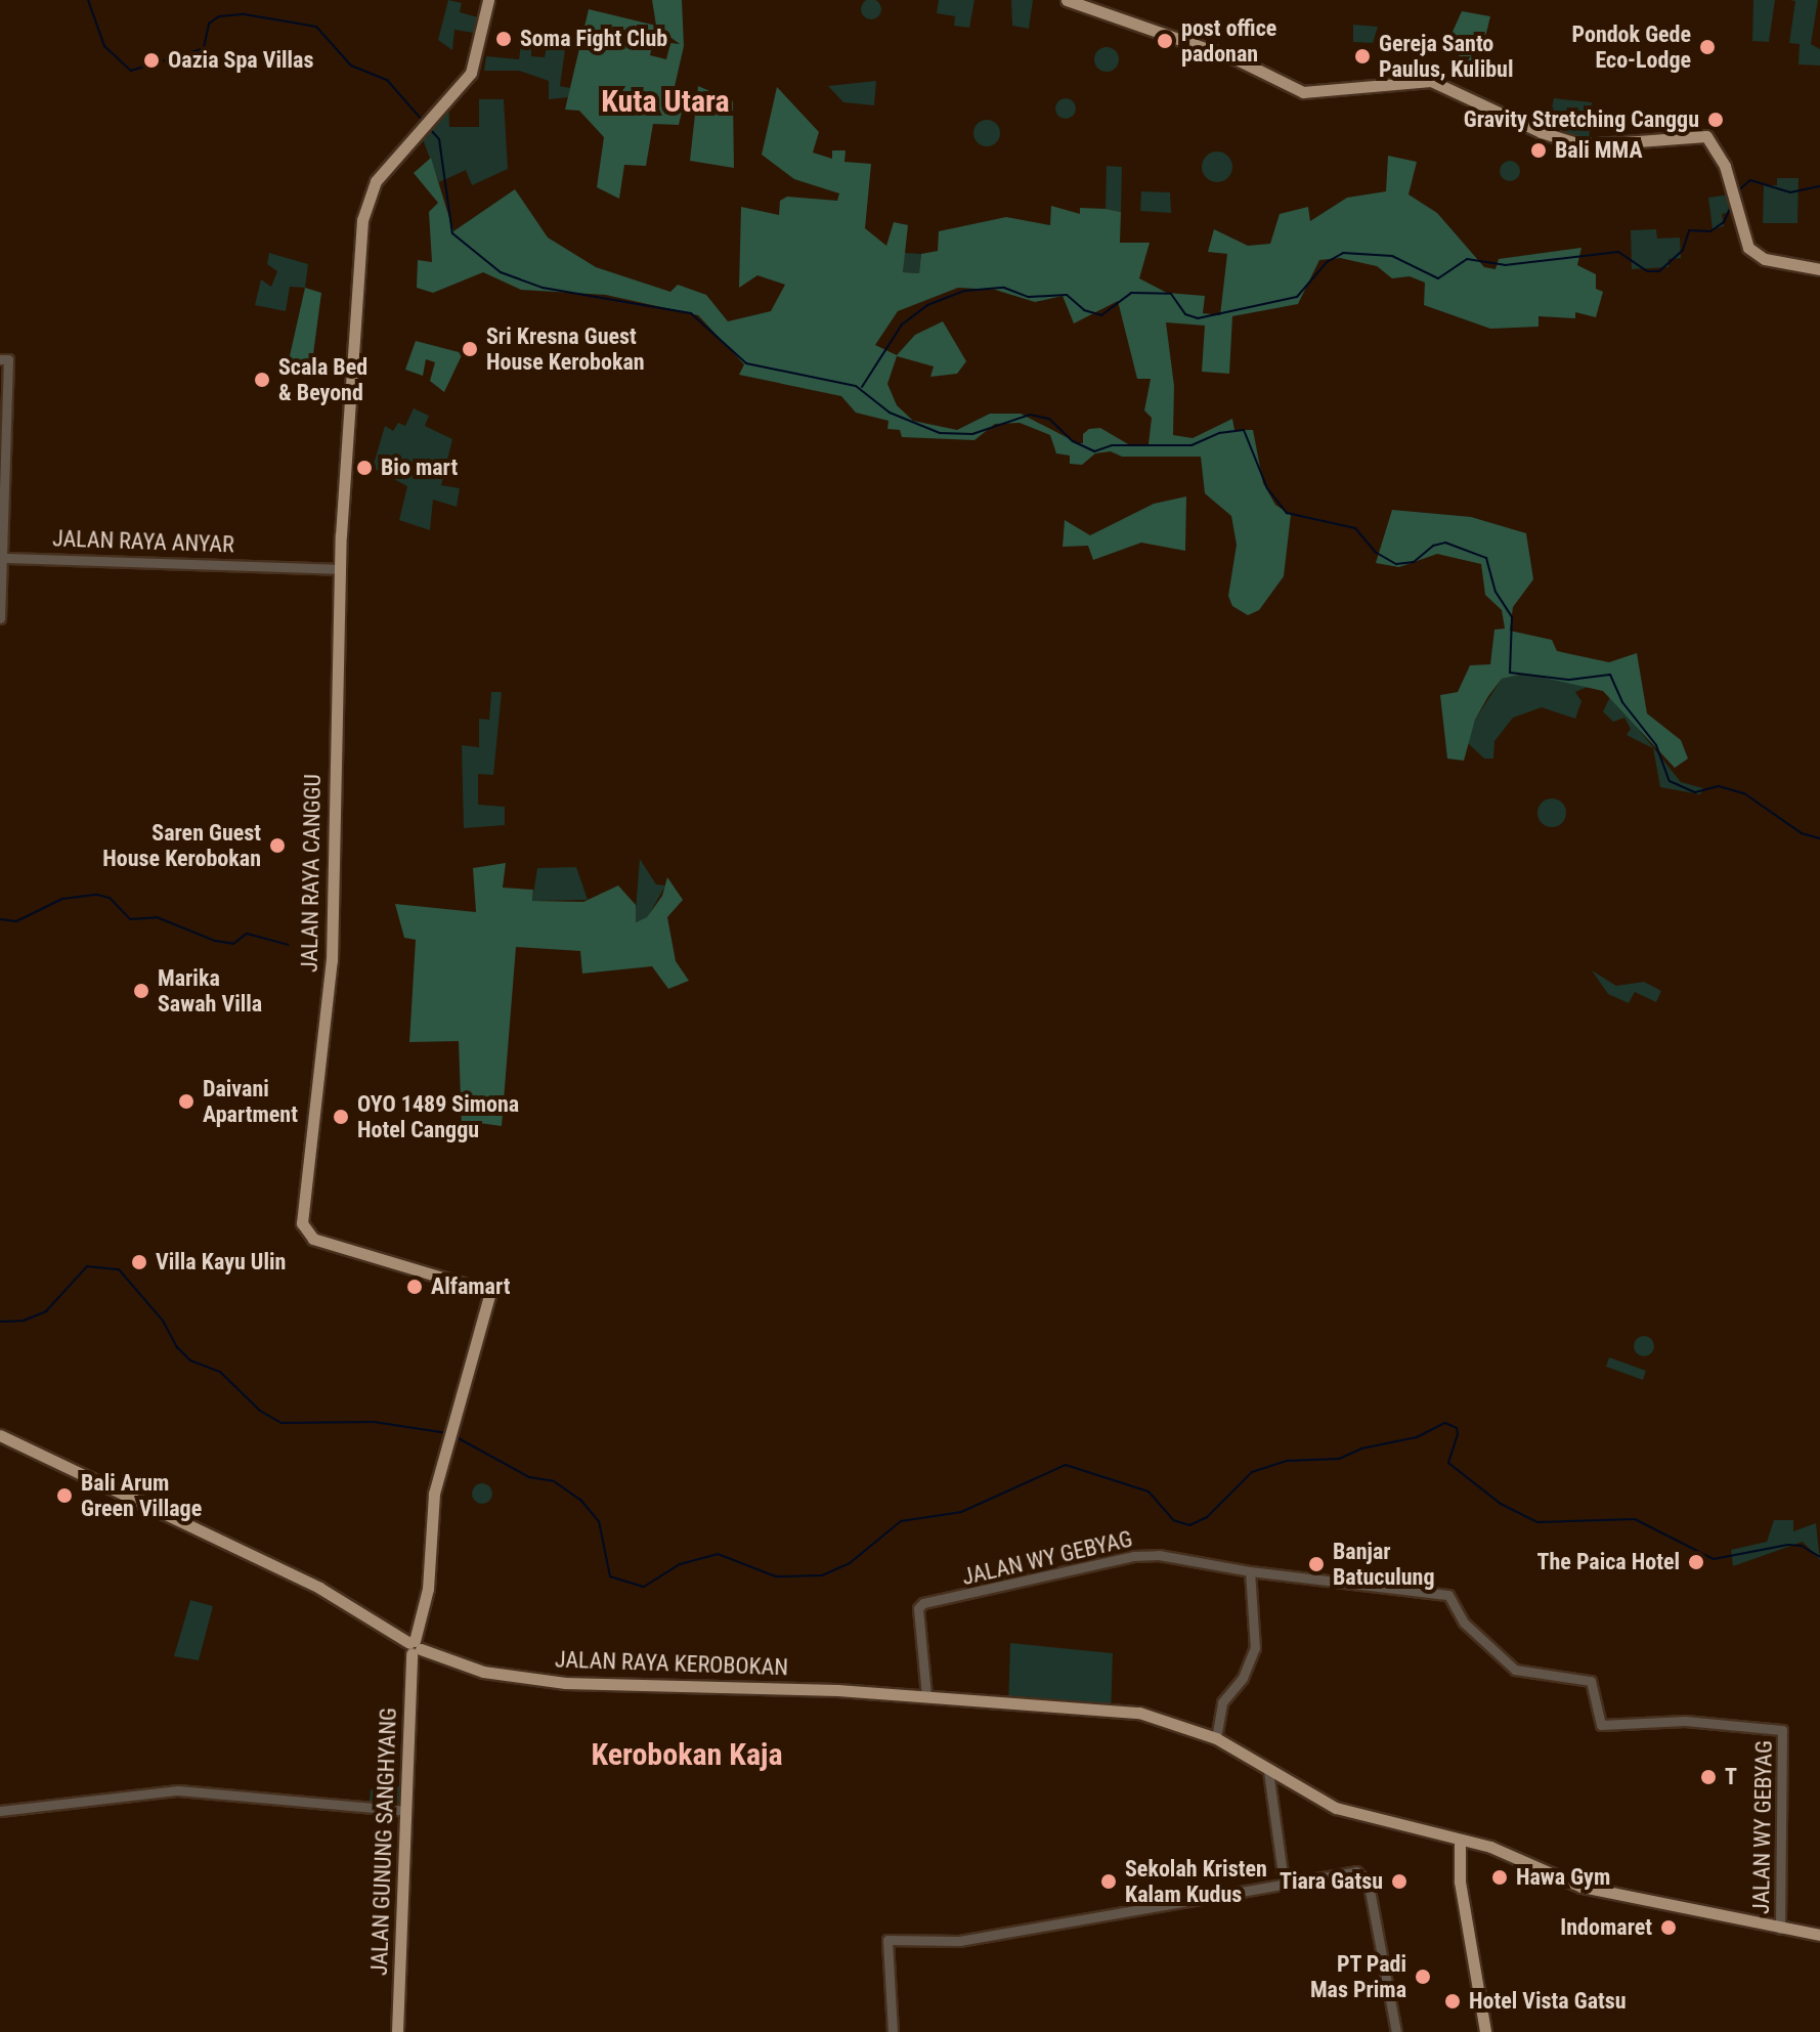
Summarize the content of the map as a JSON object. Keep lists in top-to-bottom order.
{
  "streets": {
    "main road": ["JALAN RAYA CANGGU", "JALAN RAYA KEROBOKAN", "JALAN GUNUNG SANGHYANG"],
    "street": ["JALAN RAYA ANYAR", "JALAN WY GEBYAG"]
  },
  "crossings": [
    ["JALAN RAYA ANYAR", "JALAN RAYA CANGGU"],
    ["JALAN RAYA CANGGU", "JALAN RAYA KEROBOKAN"],
    ["JALAN RAYA CANGGU", "JALAN GUNUNG SANGHYANG"],
    ["JALAN WY GEBYAG", "JALAN RAYA KEROBOKAN"],
    ["JALAN RAYA KEROBOKAN", "JALAN GUNUNG SANGHYANG"]
  ],
  "districts": ["Kuta Utara", "Kerobokan Kaja"],
  "places": [
    "Soma Fight Club",
    "post office padonan",
    "Pondok Gede Eco-Lodge",
    "Gereja Santo Paulus, Kulibul",
    "Oazia Spa Villas",
    "Gravity Stretching Canggu",
    "Bali MMA",
    "Sri Kresna Guest House Kerobokan",
    "Scala Bed & Beyond",
    "Bio mart",
    "Saren Guest House Kerobokan",
    "Marika Sawah Villa",
    "Daivani Apartment",
    "OYO 1489 Simona Hotel Canggu",
    "Villa Kayu Ulin",
    "Alfamart",
    "Bali Arum Green Village",
    "The Paica Hotel",
    "Banjar Batuculung",
    "T",
    "Hawa Gym",
    "Sekolah Kristen Kalam Kudus",
    "Tiara Gatsu",
    "Indomaret",
    "PT Padi Mas Prima",
    "Hotel Vista Gatsu"
  ]
}
